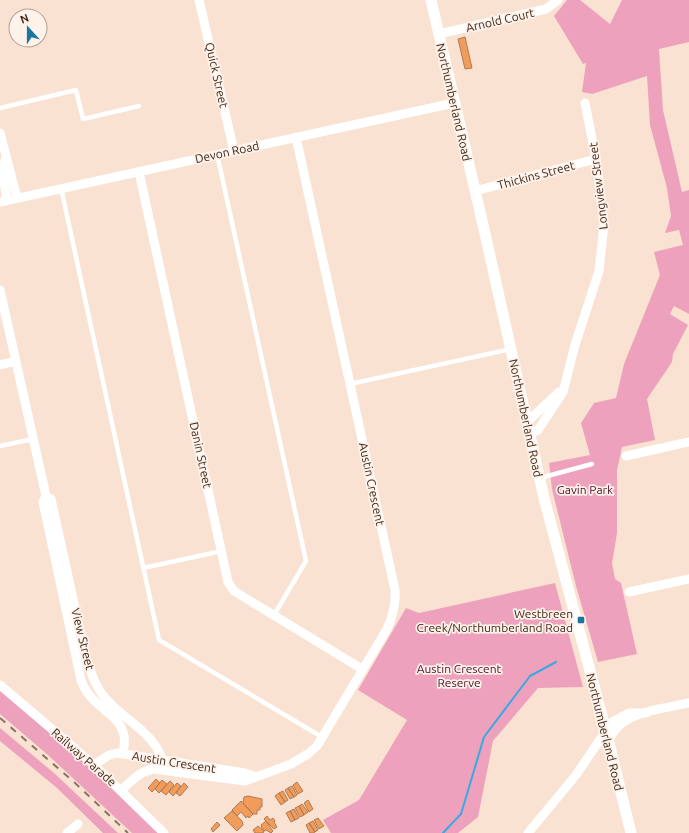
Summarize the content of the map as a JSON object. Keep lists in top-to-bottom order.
{
  "streets": {
    "street": [
      "Arnold Court",
      "Quick Street",
      "Northumberland Road",
      "Devon Road",
      "Thickins Street",
      "Longview Street",
      "Danin Street",
      "Austin Crescent",
      "View Street",
      "Railway Parade"
    ]
  },
  "crossings": [
    ["Arnold Court", "Northumberland Road"],
    ["Quick Street", "Devon Road"],
    ["Northumberland Road", "Devon Road"],
    ["Northumberland Road", "Thickins Street"],
    ["Northumberland Road", "Longview Street"],
    ["Devon Road", "Danin Street"],
    ["Devon Road", "Austin Crescent"],
    ["Thickins Street", "Longview Street"],
    ["Danin Street", "Austin Crescent"],
    ["Austin Crescent", "View Street"],
    ["Austin Crescent", "Railway Parade"]
  ],
  "parks": ["Gavin Park", "Austin Crescent Reserve"],
  "places": {
    "transit": ["Westbreen Creek/Northumberland Road"]
  },
  "north": "top"
}
